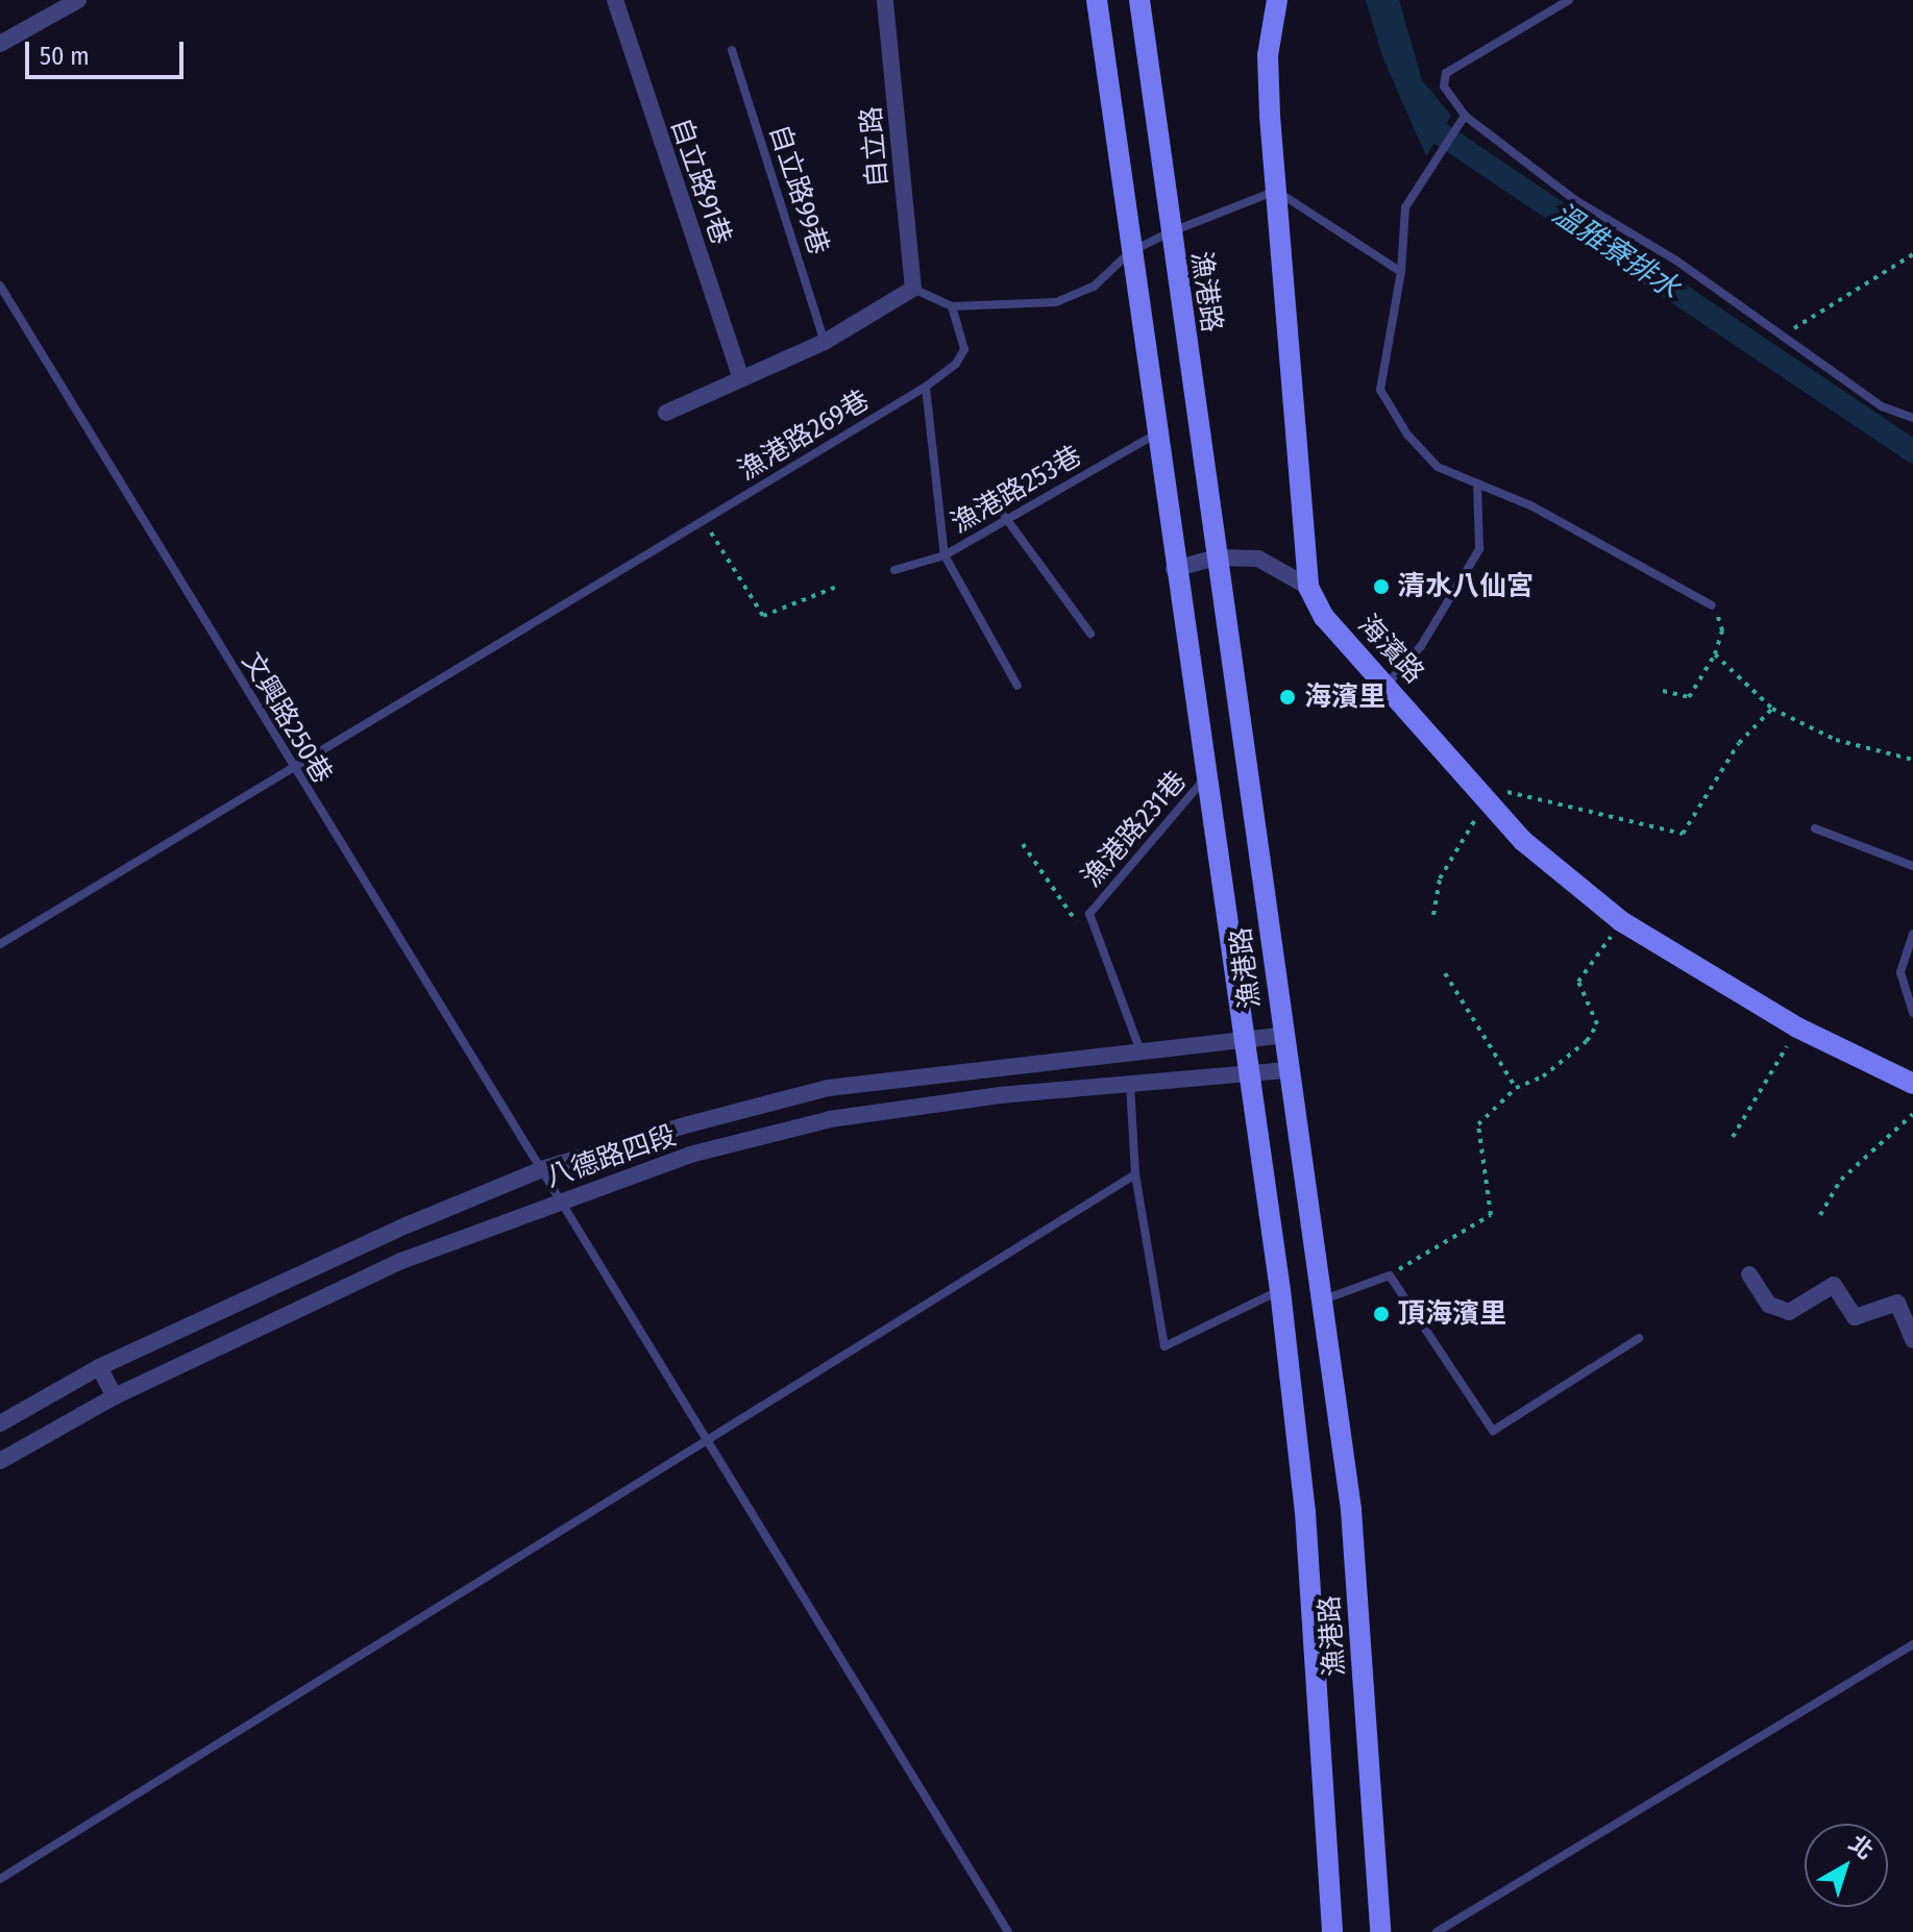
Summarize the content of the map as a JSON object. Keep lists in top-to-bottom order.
{
  "streets": {
    "street": [
      "自立路",
      "自立路91巷",
      "漁港路",
      "海濱路",
      "八德路四段"
    ],
    "lane": [
      "自立路99巷",
      "漁港路269巷",
      "漁港路253巷",
      "文興路250巷",
      "漁港路231巷"
    ]
  },
  "crossings": [
    ["漁港路", "漁港路253巷"],
    ["漁港路", "漁港路231巷"],
    ["漁港路", "八德路四段"],
    ["漁港路269巷", "文興路250巷"],
    ["文興路250巷", "八德路四段"],
    ["漁港路231巷", "八德路四段"]
  ],
  "water": ["溫雅寮排水"],
  "places": ["清水八仙宮", "海濱里", "頂海濱里"],
  "scale_bar": "50 m",
  "north": "top right"
}
